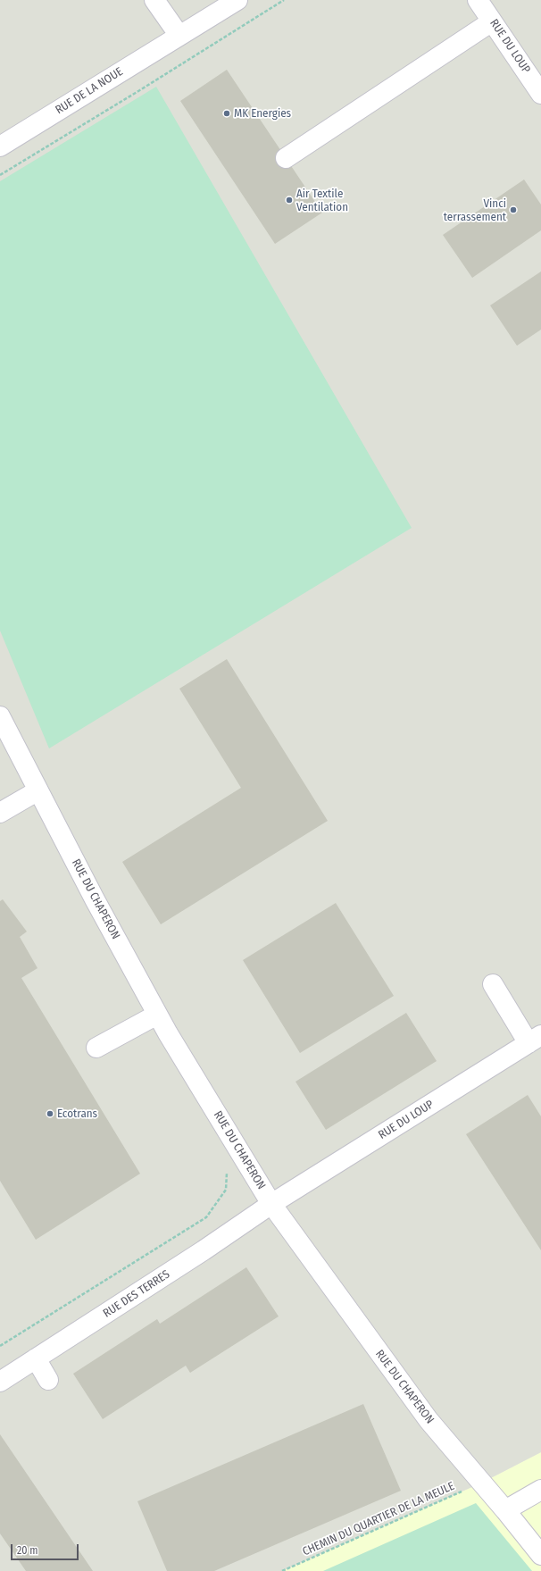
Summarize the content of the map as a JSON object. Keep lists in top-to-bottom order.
{
  "streets": {
    "street": [
      "RUE DU LOUP",
      "RUE DE LA NOUE",
      "RUE DU CHAPERON",
      "RUE DES TERRES"
    ],
    "path": ["CHEMIN DU QUARTIER DE LA MEULE"]
  },
  "crossings": [
    ["RUE DU LOUP", "RUE DU CHAPERON"],
    ["RUE DU LOUP", "RUE DES TERRES"],
    ["RUE DU CHAPERON", "RUE DES TERRES"],
    ["RUE DU CHAPERON", "CHEMIN DU QUARTIER DE LA MEULE"]
  ],
  "places": [
    "MK Energies",
    "Air Textile Ventilation",
    "Vinci terrassement",
    "Ecotrans"
  ],
  "scale_bar": "20 m"
}
